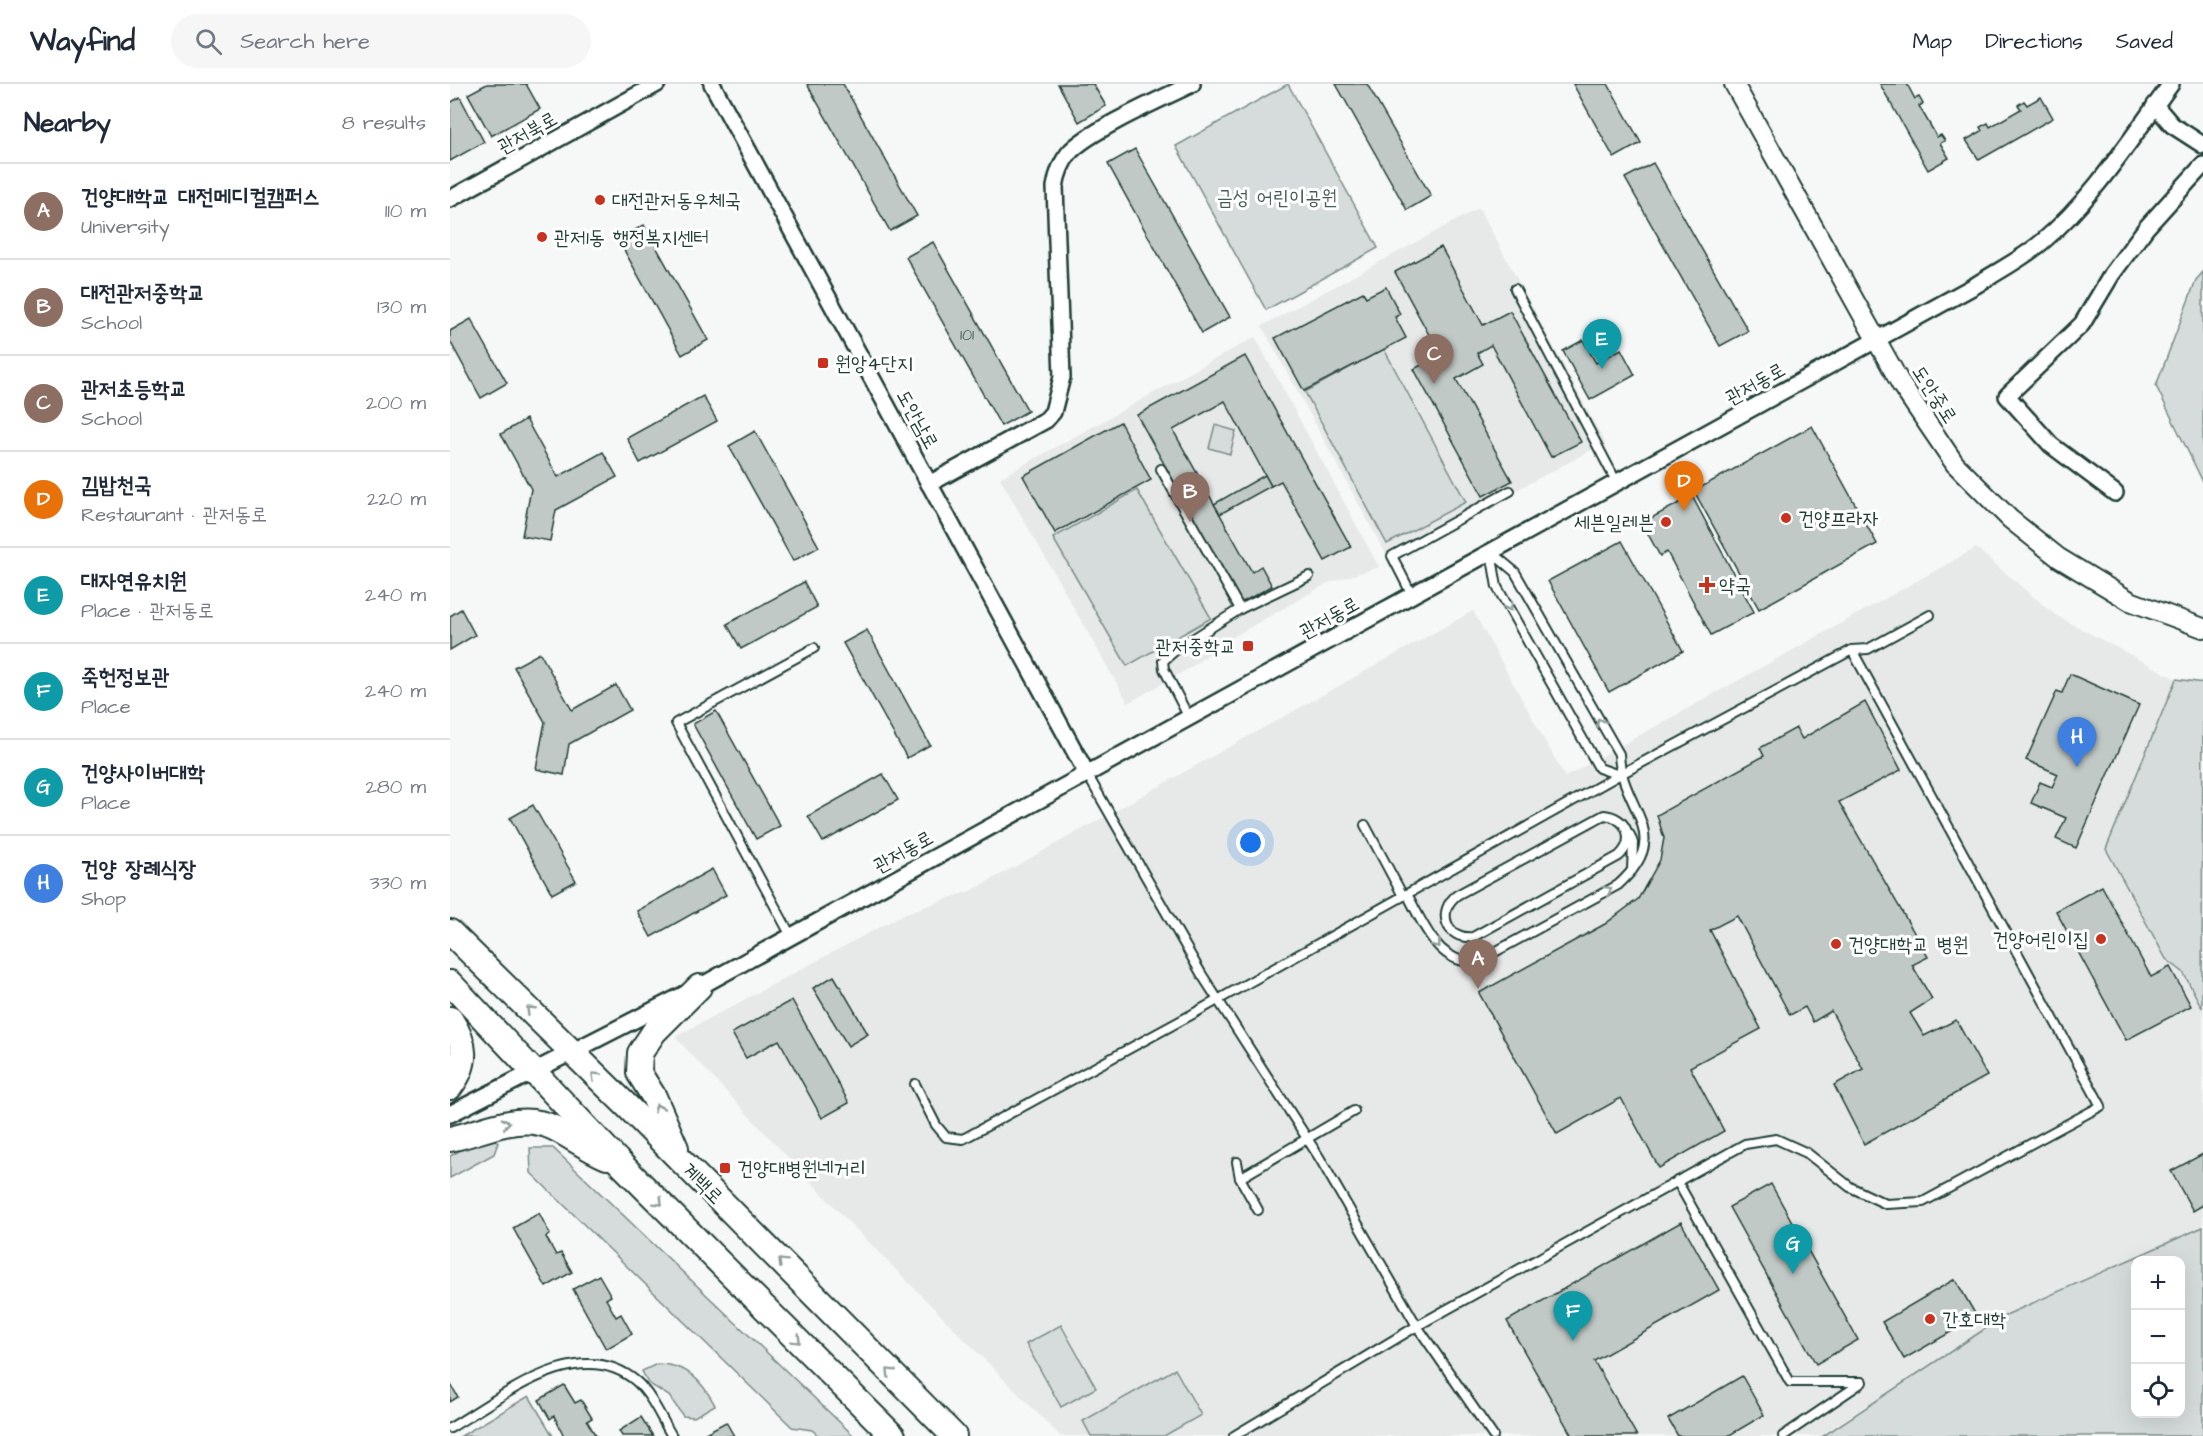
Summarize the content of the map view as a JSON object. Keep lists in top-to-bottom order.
{
  "streets": {
    "main road": ["계백로"],
    "street": [
      "관저북로",
      "관저동로",
      "도안중로",
      "도안남로"
    ]
  },
  "crossings": [
    ["관저동로", "도안중로"],
    ["관저동로", "도안남로"],
    ["관저동로", "계백로"]
  ],
  "parks": ["금성 어린이공원"],
  "places": {
    "other": [
      "대전관저동우체국",
      "관저1동 행정복지센터",
      "건양프라자",
      "세븐일레븐",
      "건양어린이집",
      "건양대학교 병원",
      "간호대학"
    ],
    "transit": ["원앙4단지", "관저중학교", "건양대병원네거리"],
    "health": ["약국"]
  },
  "house_numbers": ["101"],
  "page": {
    "header": "Wayfind",
    "search": "Search here",
    "nav": ["Map", "Directions", "Saved"],
    "heading": ["Nearby", "8 results"],
    "list": [
      {
        "mark": "A",
        "name": "건양대학교 대전메디컬캠퍼스",
        "note": "University",
        "value": "110 m"
      },
      {
        "mark": "B",
        "name": "대전관저중학교",
        "note": "School",
        "value": "130 m"
      },
      {
        "mark": "C",
        "name": "관저초등학교",
        "note": "School",
        "value": "200 m"
      },
      {
        "mark": "D",
        "name": "김밥천국",
        "note": "Restaurant · 관저동로",
        "value": "220 m"
      },
      {
        "mark": "E",
        "name": "대자연유치원",
        "note": "Place · 관저동로",
        "value": "240 m"
      },
      {
        "mark": "F",
        "name": "죽헌정보관",
        "note": "Place",
        "value": "240 m"
      },
      {
        "mark": "G",
        "name": "건양사이버대학",
        "note": "Place",
        "value": "280 m"
      },
      {
        "mark": "H",
        "name": "건양 장례식장",
        "note": "Shop",
        "value": "330 m"
      }
    ],
    "pins": [
      "E",
      "C",
      "D",
      "B",
      "H",
      "A",
      "G",
      "F"
    ],
    "map_buttons": ["+", "−"]
  }
}
